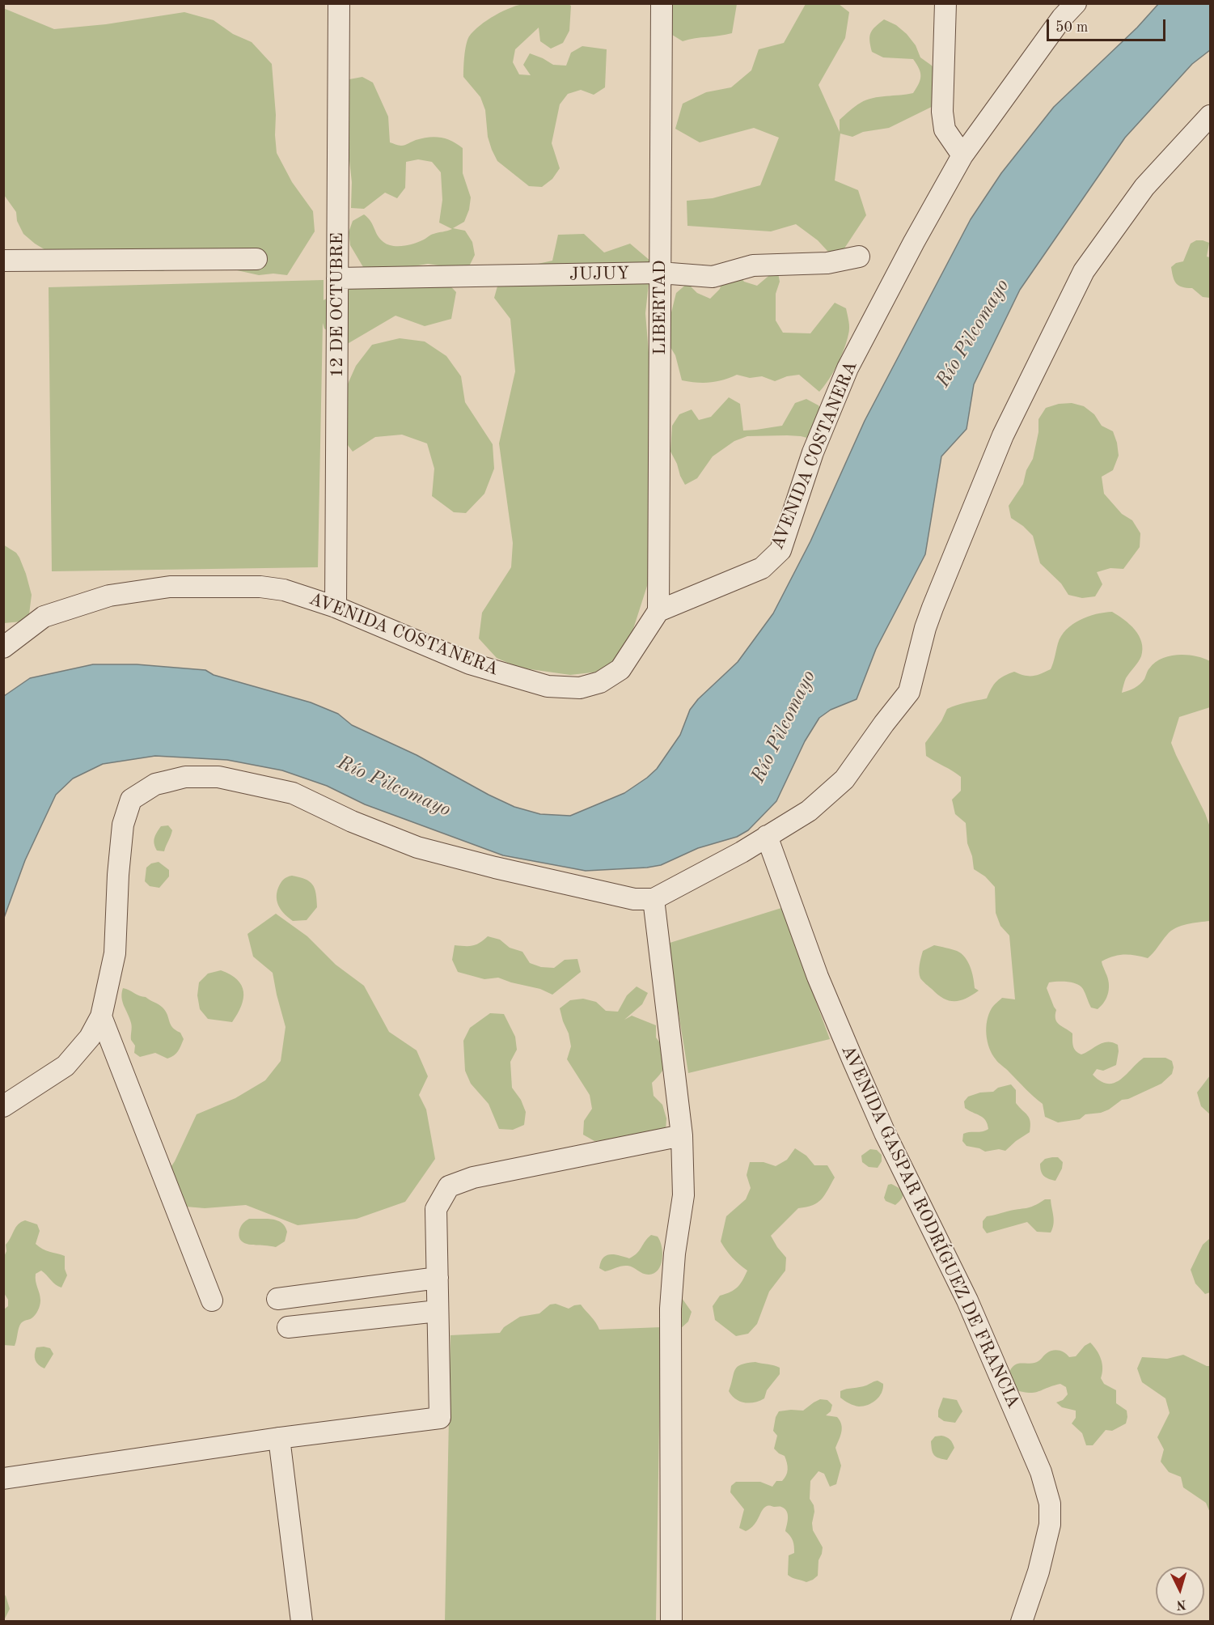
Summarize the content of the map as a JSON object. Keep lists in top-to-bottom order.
{
  "streets": {
    "street": [
      "JUJUY",
      "12 DE OCTUBRE",
      "LIBERTAD",
      "AVENIDA COSTANERA",
      "AVENIDA GASPAR RODRÍGUEZ DE FRANCIA"
    ]
  },
  "crossings": [
    ["JUJUY", "12 DE OCTUBRE"],
    ["JUJUY", "LIBERTAD"],
    ["12 DE OCTUBRE", "AVENIDA COSTANERA"],
    ["LIBERTAD", "AVENIDA COSTANERA"]
  ],
  "water": ["Río Pilcomayo"],
  "scale_bar": "50 m",
  "north": "bottom"
}
